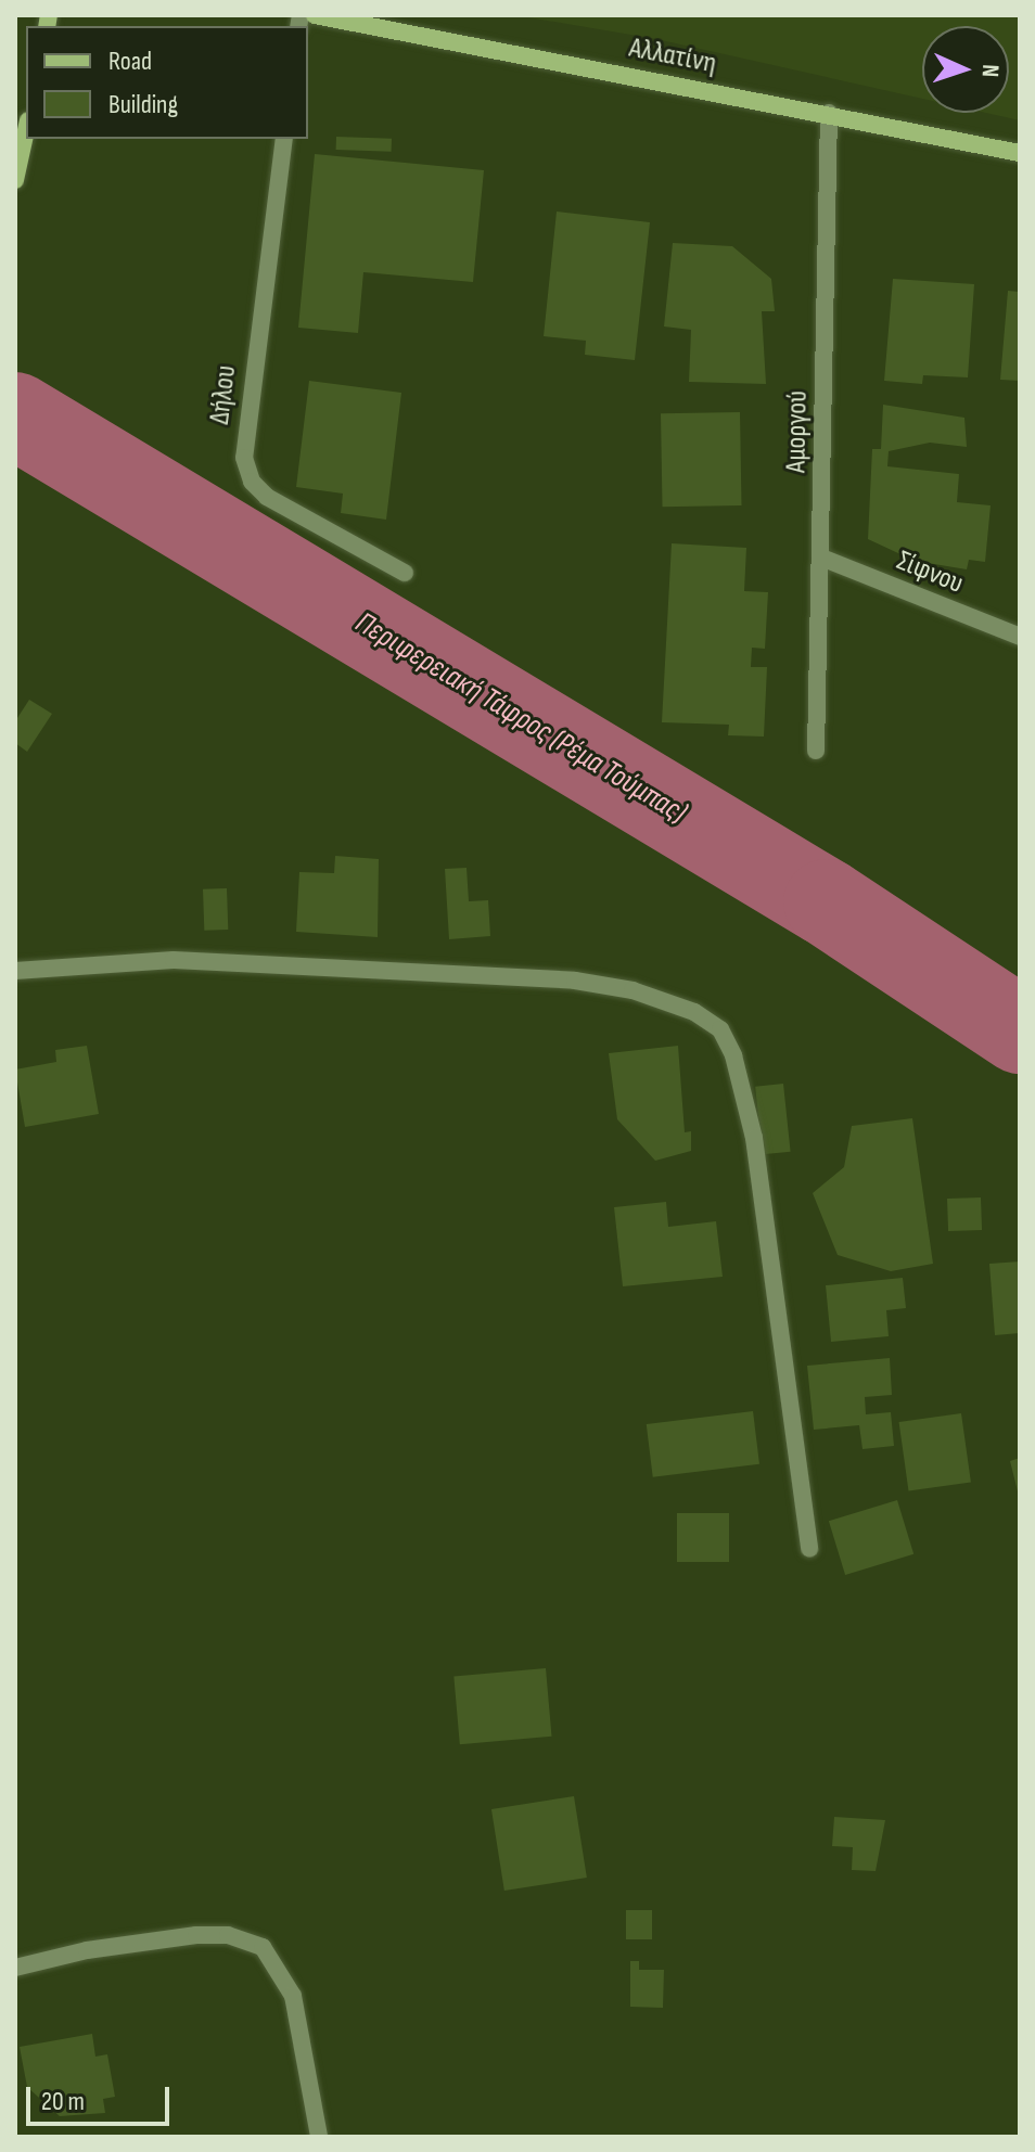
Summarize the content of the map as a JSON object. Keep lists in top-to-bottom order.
{
  "streets": {
    "main road": ["Αλλατίνη"],
    "street": ["Δήλου", "Αμοργού", "Σίφνου"]
  },
  "crossings": [
    ["Αλλατίνη", "Αμοργού"],
    ["Αμοργού", "Σίφνου"]
  ],
  "water": ["Περιφερειακή Τάφρος (Ρέμα Τούμπας)"],
  "legend": ["Road", "Building"],
  "scale_bar": "20 m",
  "north": "right"
}
